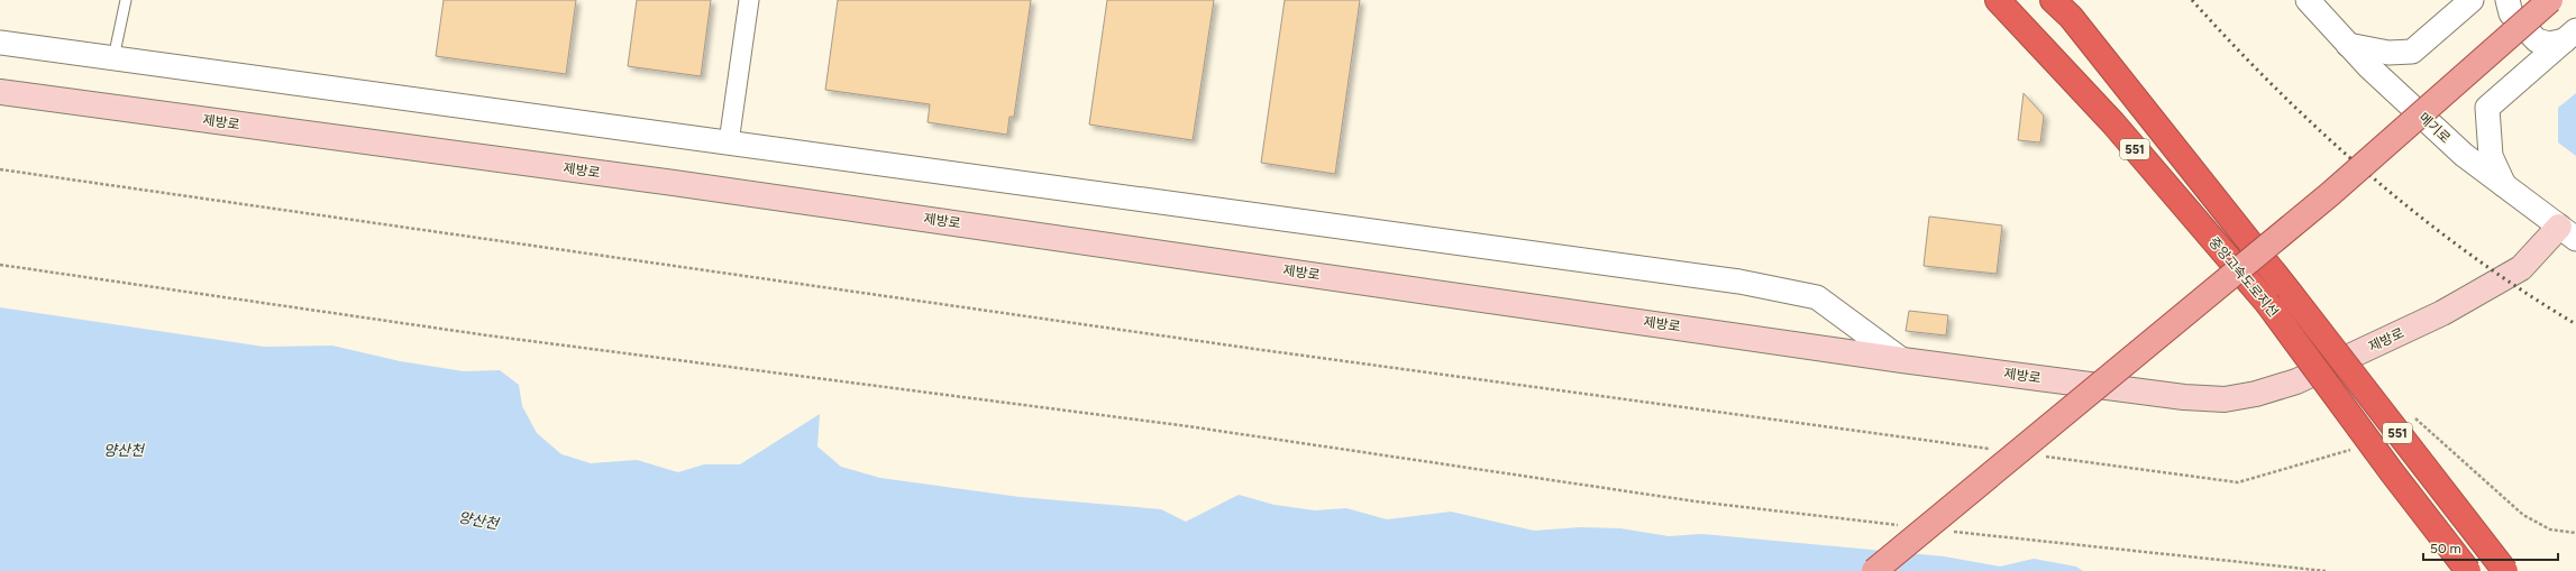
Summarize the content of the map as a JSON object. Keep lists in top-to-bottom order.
{
  "streets": {
    "highway": ["551", "중앙고속도로지선"],
    "main road": ["제방로"],
    "street": ["메기로"]
  },
  "crossings": [
    ["제방로", "메기로"]
  ],
  "water": ["양산천"],
  "scale_bar": "50 m"
}
